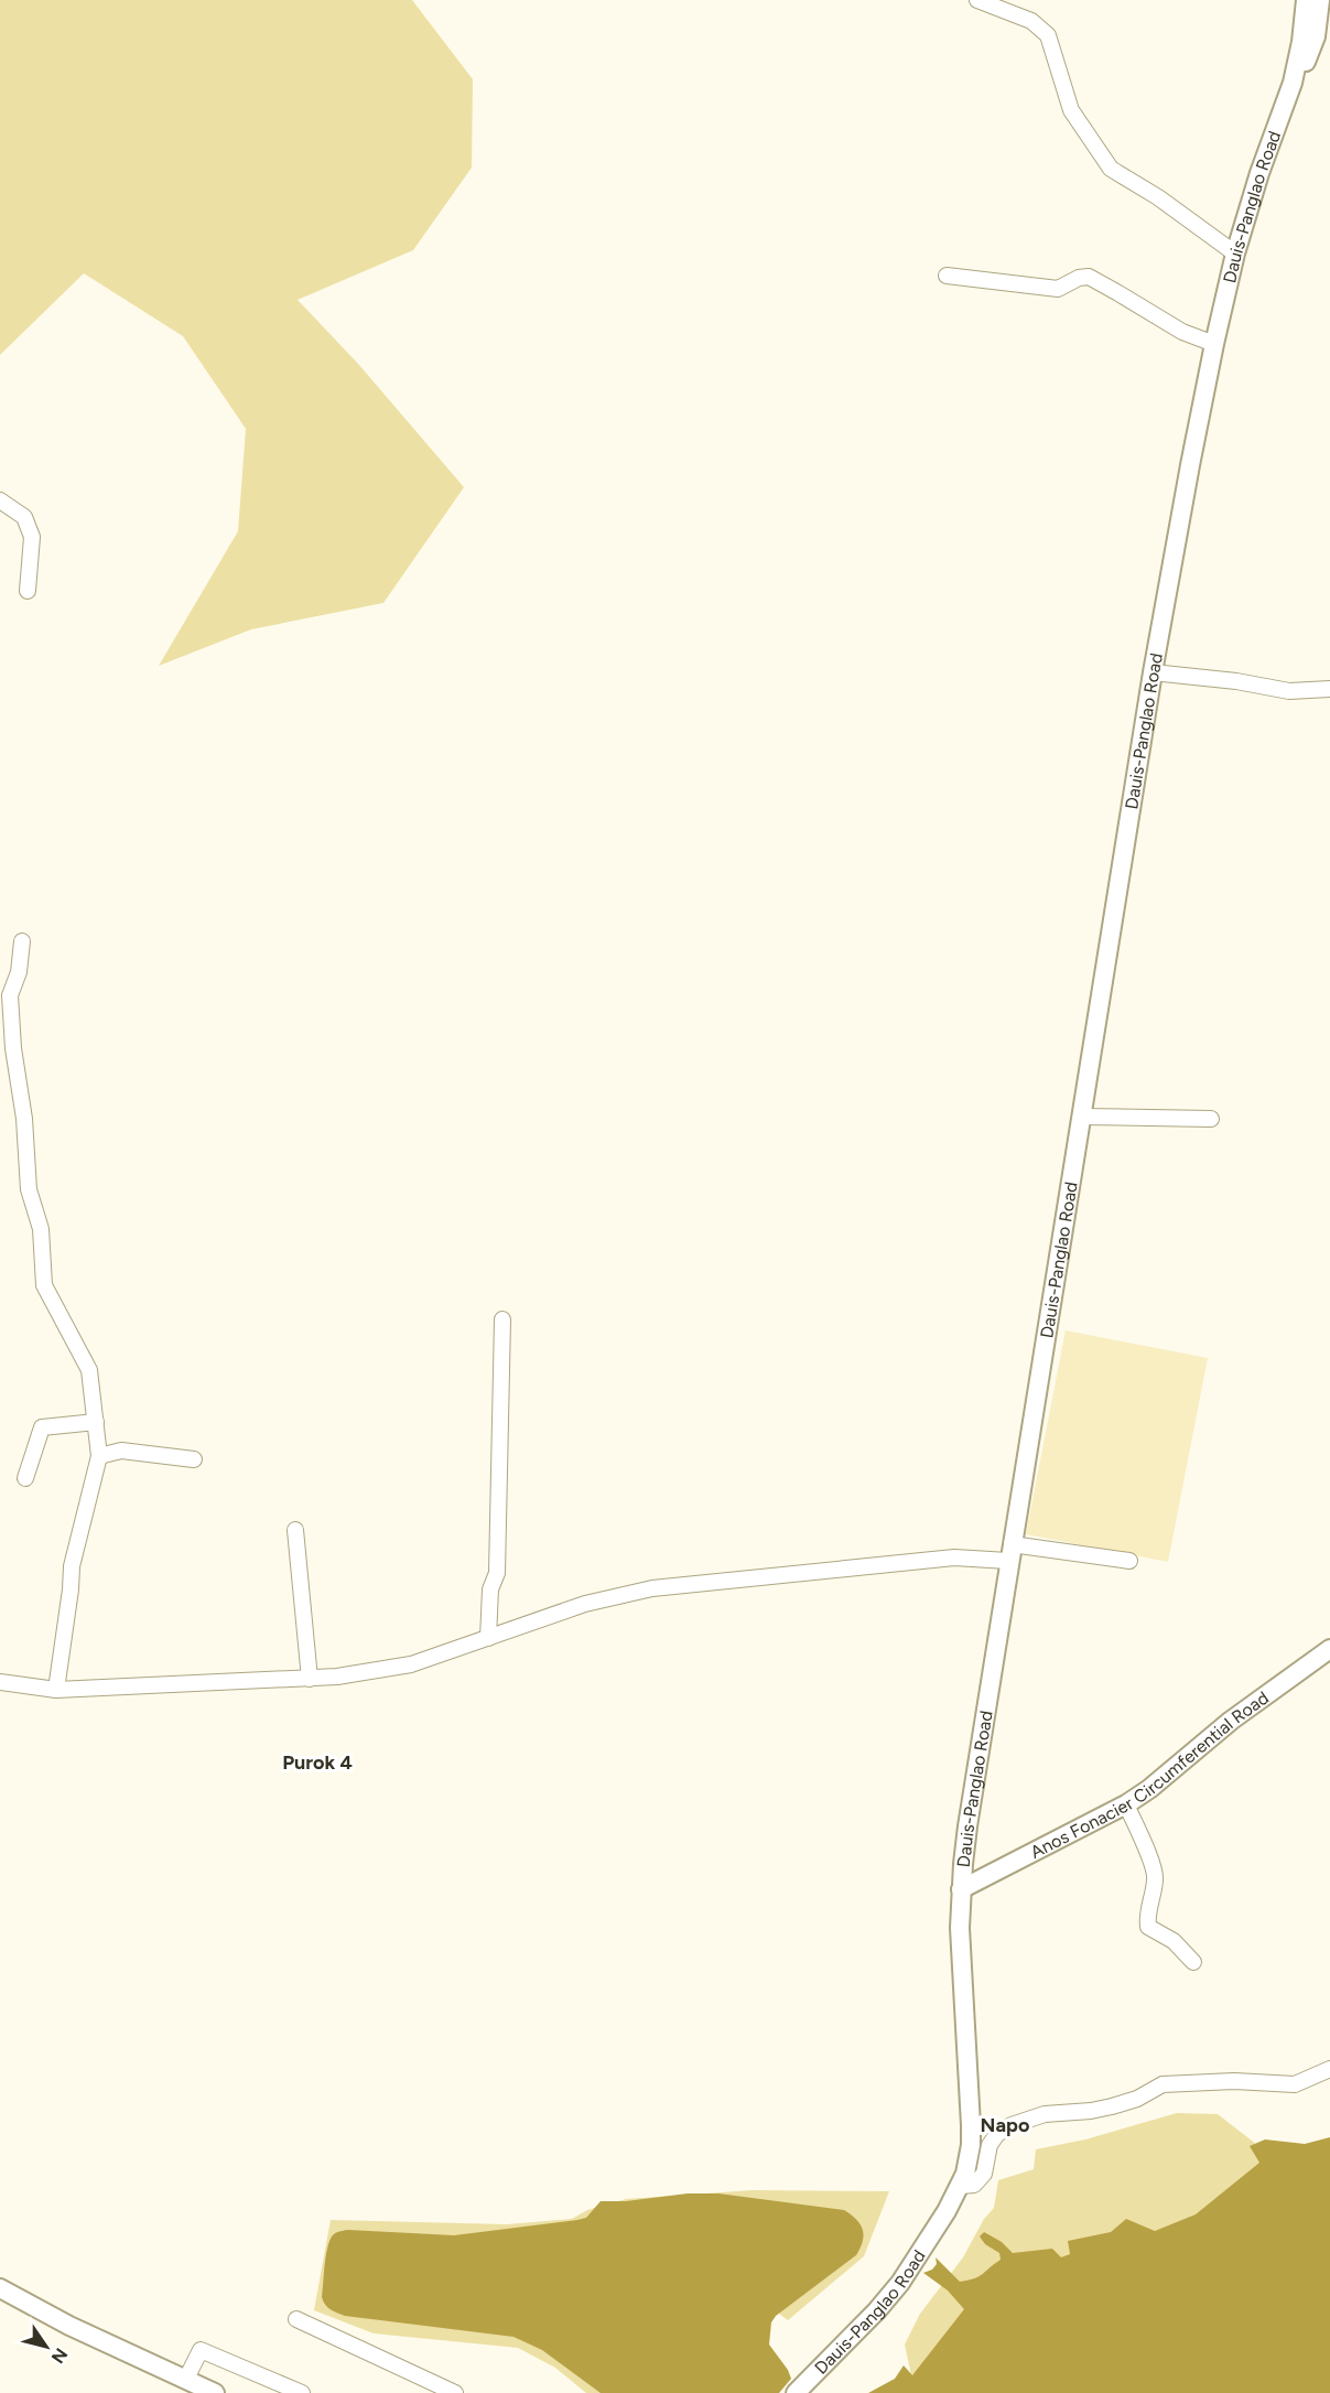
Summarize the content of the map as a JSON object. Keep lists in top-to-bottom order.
{
  "streets": {
    "main road": ["Dauis-Panglao Road", "Anos Fonacier Circumferential Road"]
  },
  "crossings": [
    ["Dauis-Panglao Road", "Anos Fonacier Circumferential Road"]
  ],
  "districts": ["Purok 4", "Napo"],
  "north": "bottom right"
}
